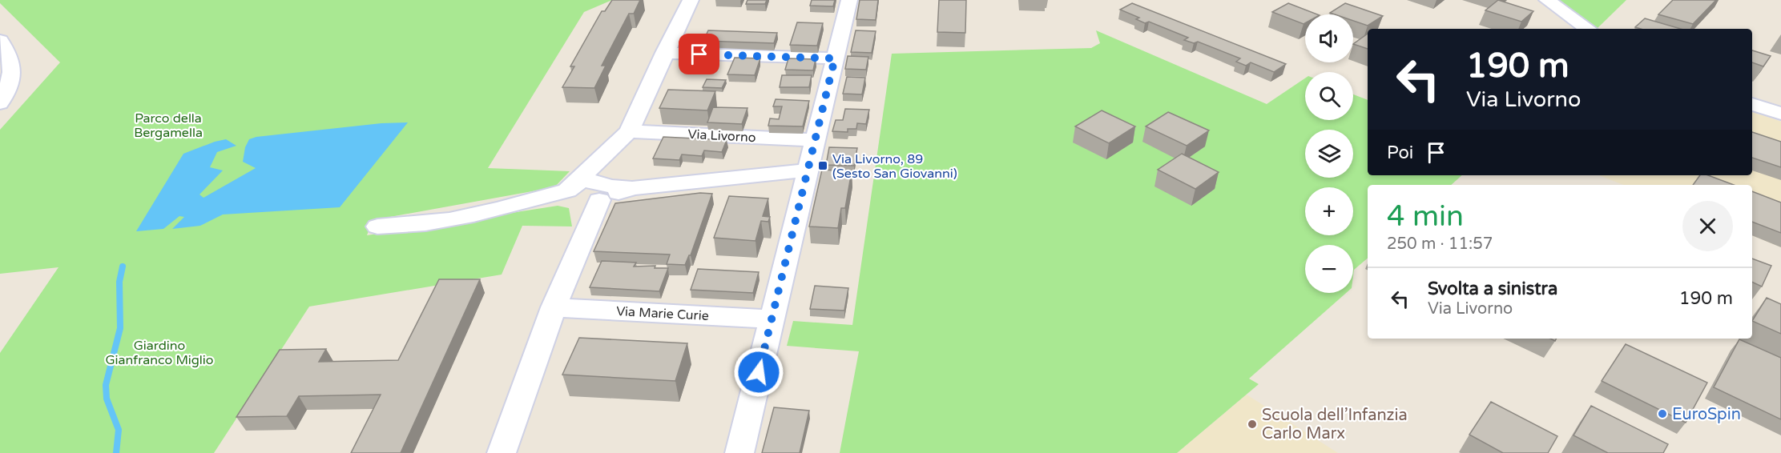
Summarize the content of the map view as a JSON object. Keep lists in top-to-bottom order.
{
  "streets": {
    "street": ["Via Livorno", "Via Marie Curie"]
  },
  "parks": ["Parco della Bergamella", "Giardino Gianfranco Miglio"],
  "places": {
    "transit": ["Via Livorno, 89 (Sesto San Giovanni)"],
    "other": ["EuroSpin", "Scuola dell’Infanzia Carlo Marx"]
  },
  "page": {
    "map_buttons": ["+", "−"],
    "turn": ["190 m", "Via Livorno"],
    "then": "Poi",
    "heading": ["4 min", "250 m · 11:57"],
    "list": [
      {
        "name": "Svolta a sinistra",
        "note": "Via Livorno",
        "value": "190 m"
      }
    ]
  }
}
